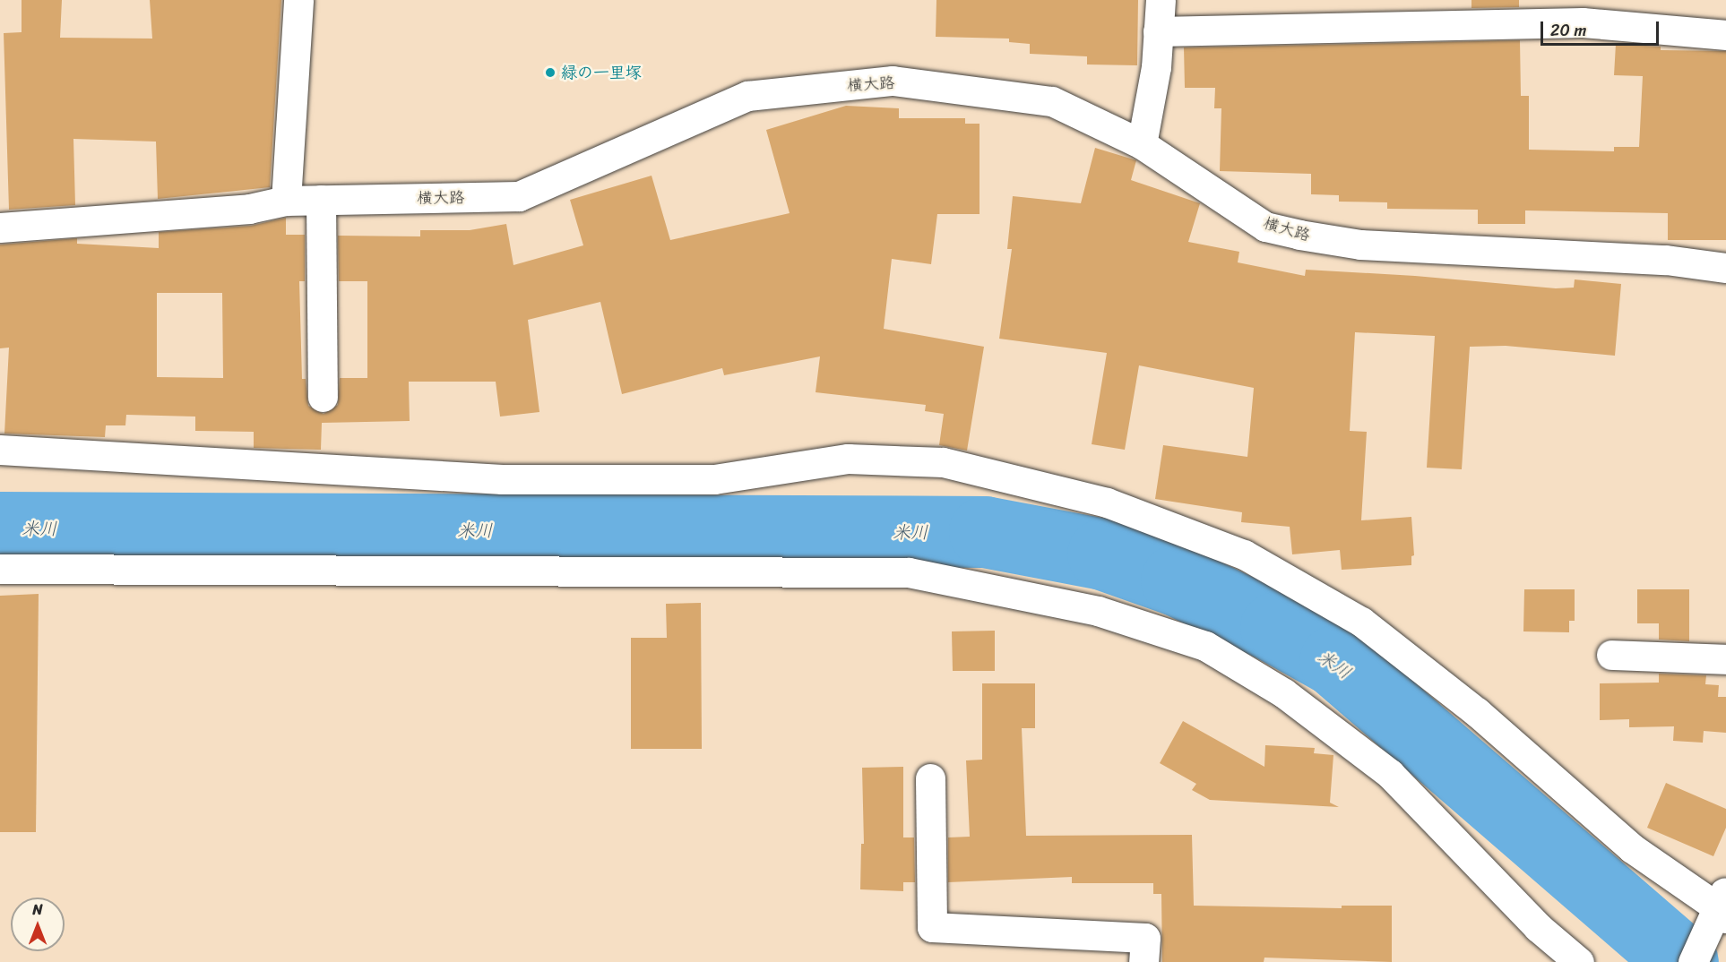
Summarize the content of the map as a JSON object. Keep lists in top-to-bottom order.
{
  "streets": {
    "street": ["横大路"]
  },
  "water": ["米川"],
  "places": ["緑の一里塚"],
  "scale_bar": "20 m",
  "north": "top"
}
